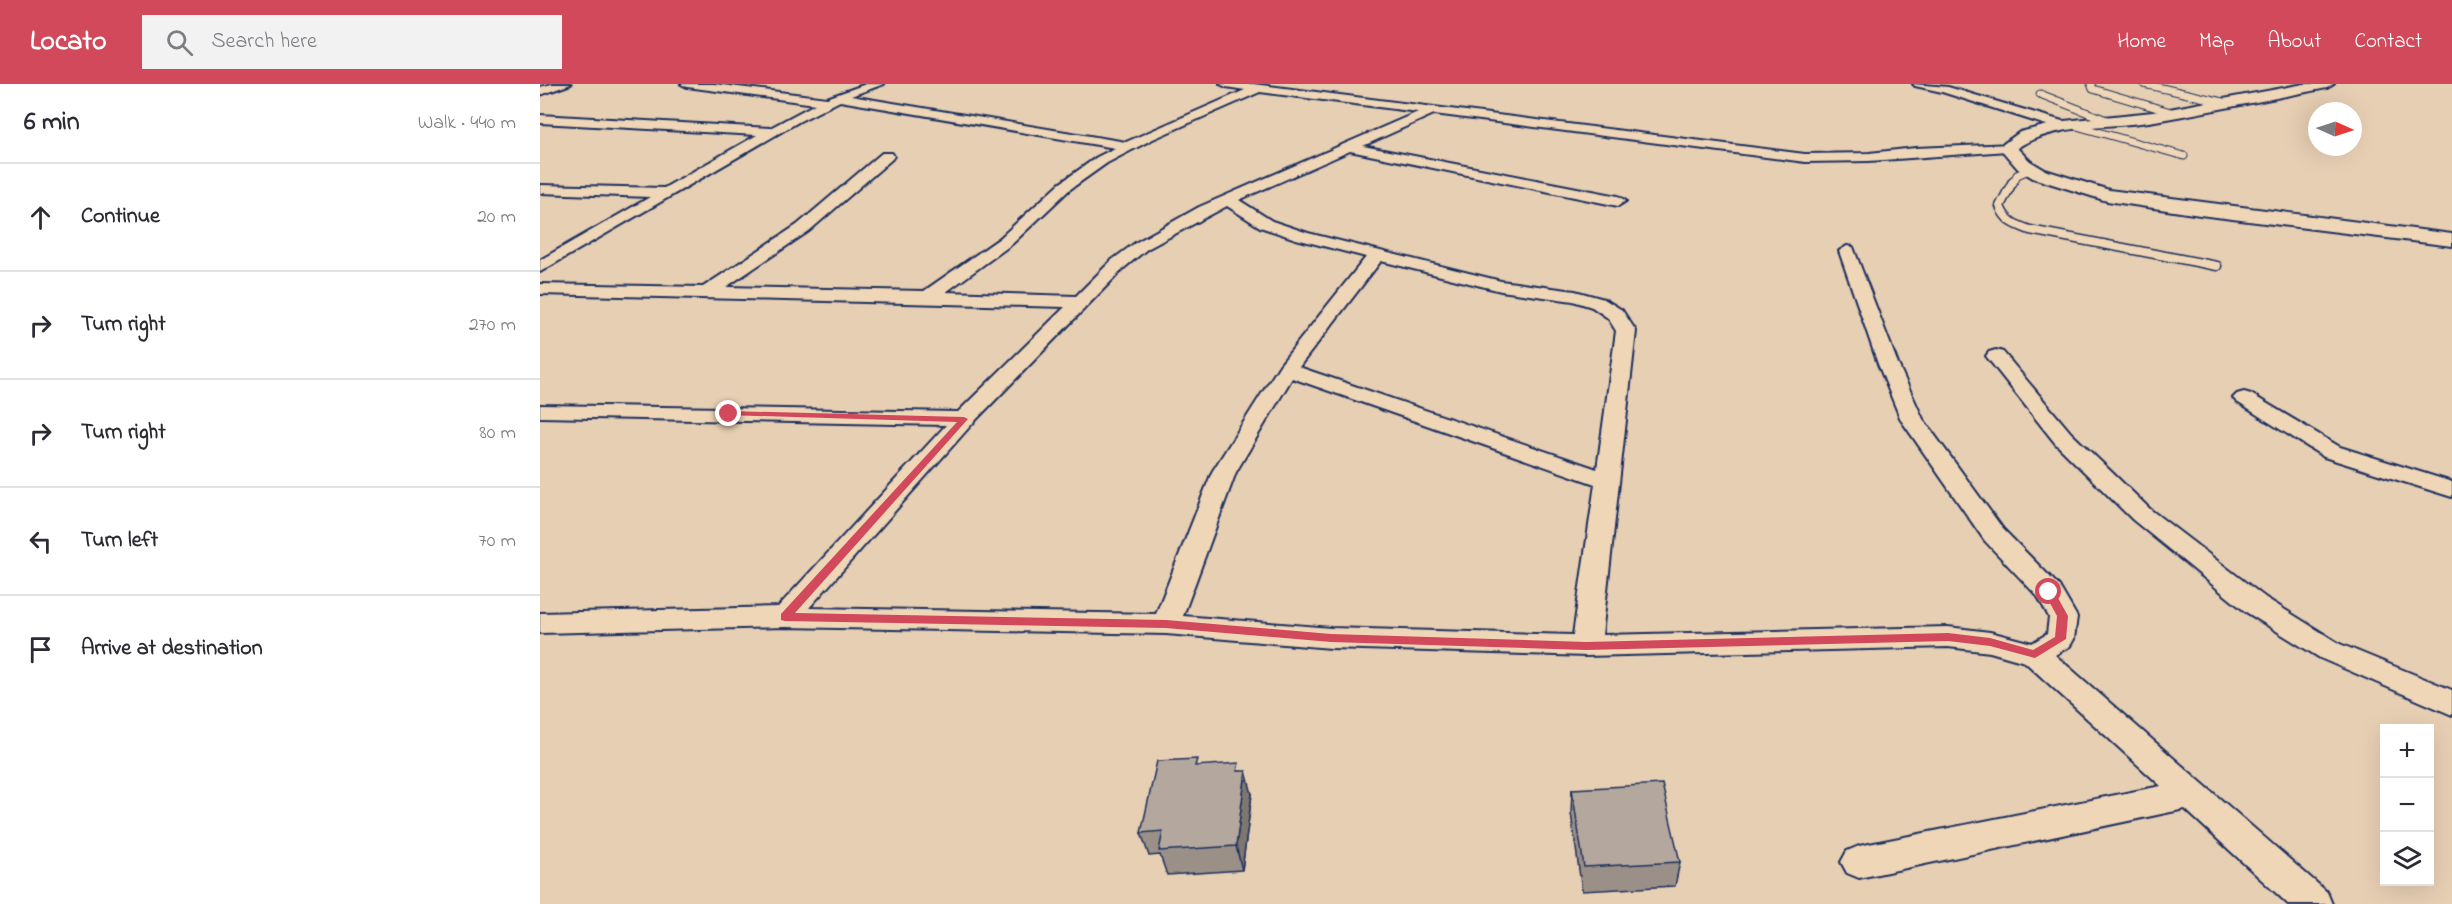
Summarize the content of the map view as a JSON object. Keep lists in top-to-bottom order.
{
  "north": "right",
  "page": {
    "header": "Locato",
    "search": "Search here",
    "nav": [
      "Home",
      "Map",
      "About",
      "Contact"
    ],
    "heading": ["6 min", "Walk · 440 m"],
    "list": [
      ["Continue", "20 m"],
      ["Turn right", "270 m"],
      ["Turn right", "80 m"],
      ["Turn left", "70 m"],
      "Arrive at destination"
    ],
    "map_buttons": ["+", "−"]
  }
}
